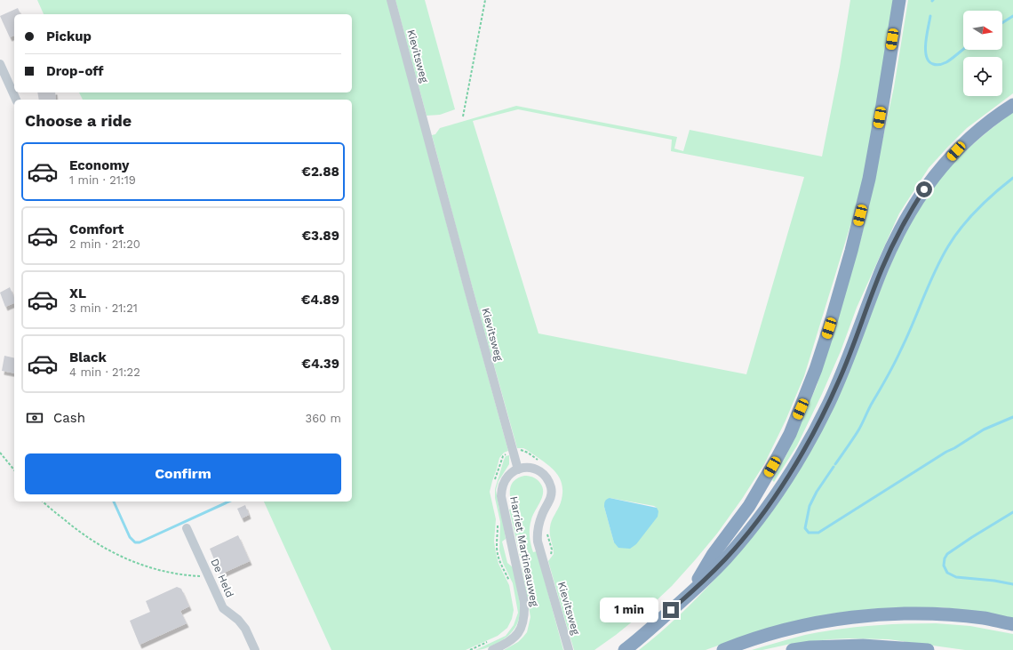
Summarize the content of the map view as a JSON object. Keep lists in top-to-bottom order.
{
  "streets": {
    "street": ["Kievitsweg", "Harriet Martineauweg", "De Held"]
  },
  "crossings": [
    ["Kievitsweg", "Harriet Martineauweg"]
  ],
  "north": "right",
  "page": {
    "banner": ["Pickup", "Drop-off"],
    "heading": "Choose a ride",
    "list": [
      {
        "name": "Economy",
        "note": "1 min · 21:19",
        "value": "€2.88"
      },
      {
        "name": "Comfort",
        "note": "2 min · 21:20",
        "value": "€3.89"
      },
      {
        "name": "XL",
        "note": "3 min · 21:21",
        "value": "€4.89"
      },
      {
        "name": "Black",
        "note": "4 min · 21:22",
        "value": "€4.39"
      }
    ],
    "pay": ["Cash", "360 m"],
    "buttons": "Confirm",
    "bubble": "1 min"
  }
}
